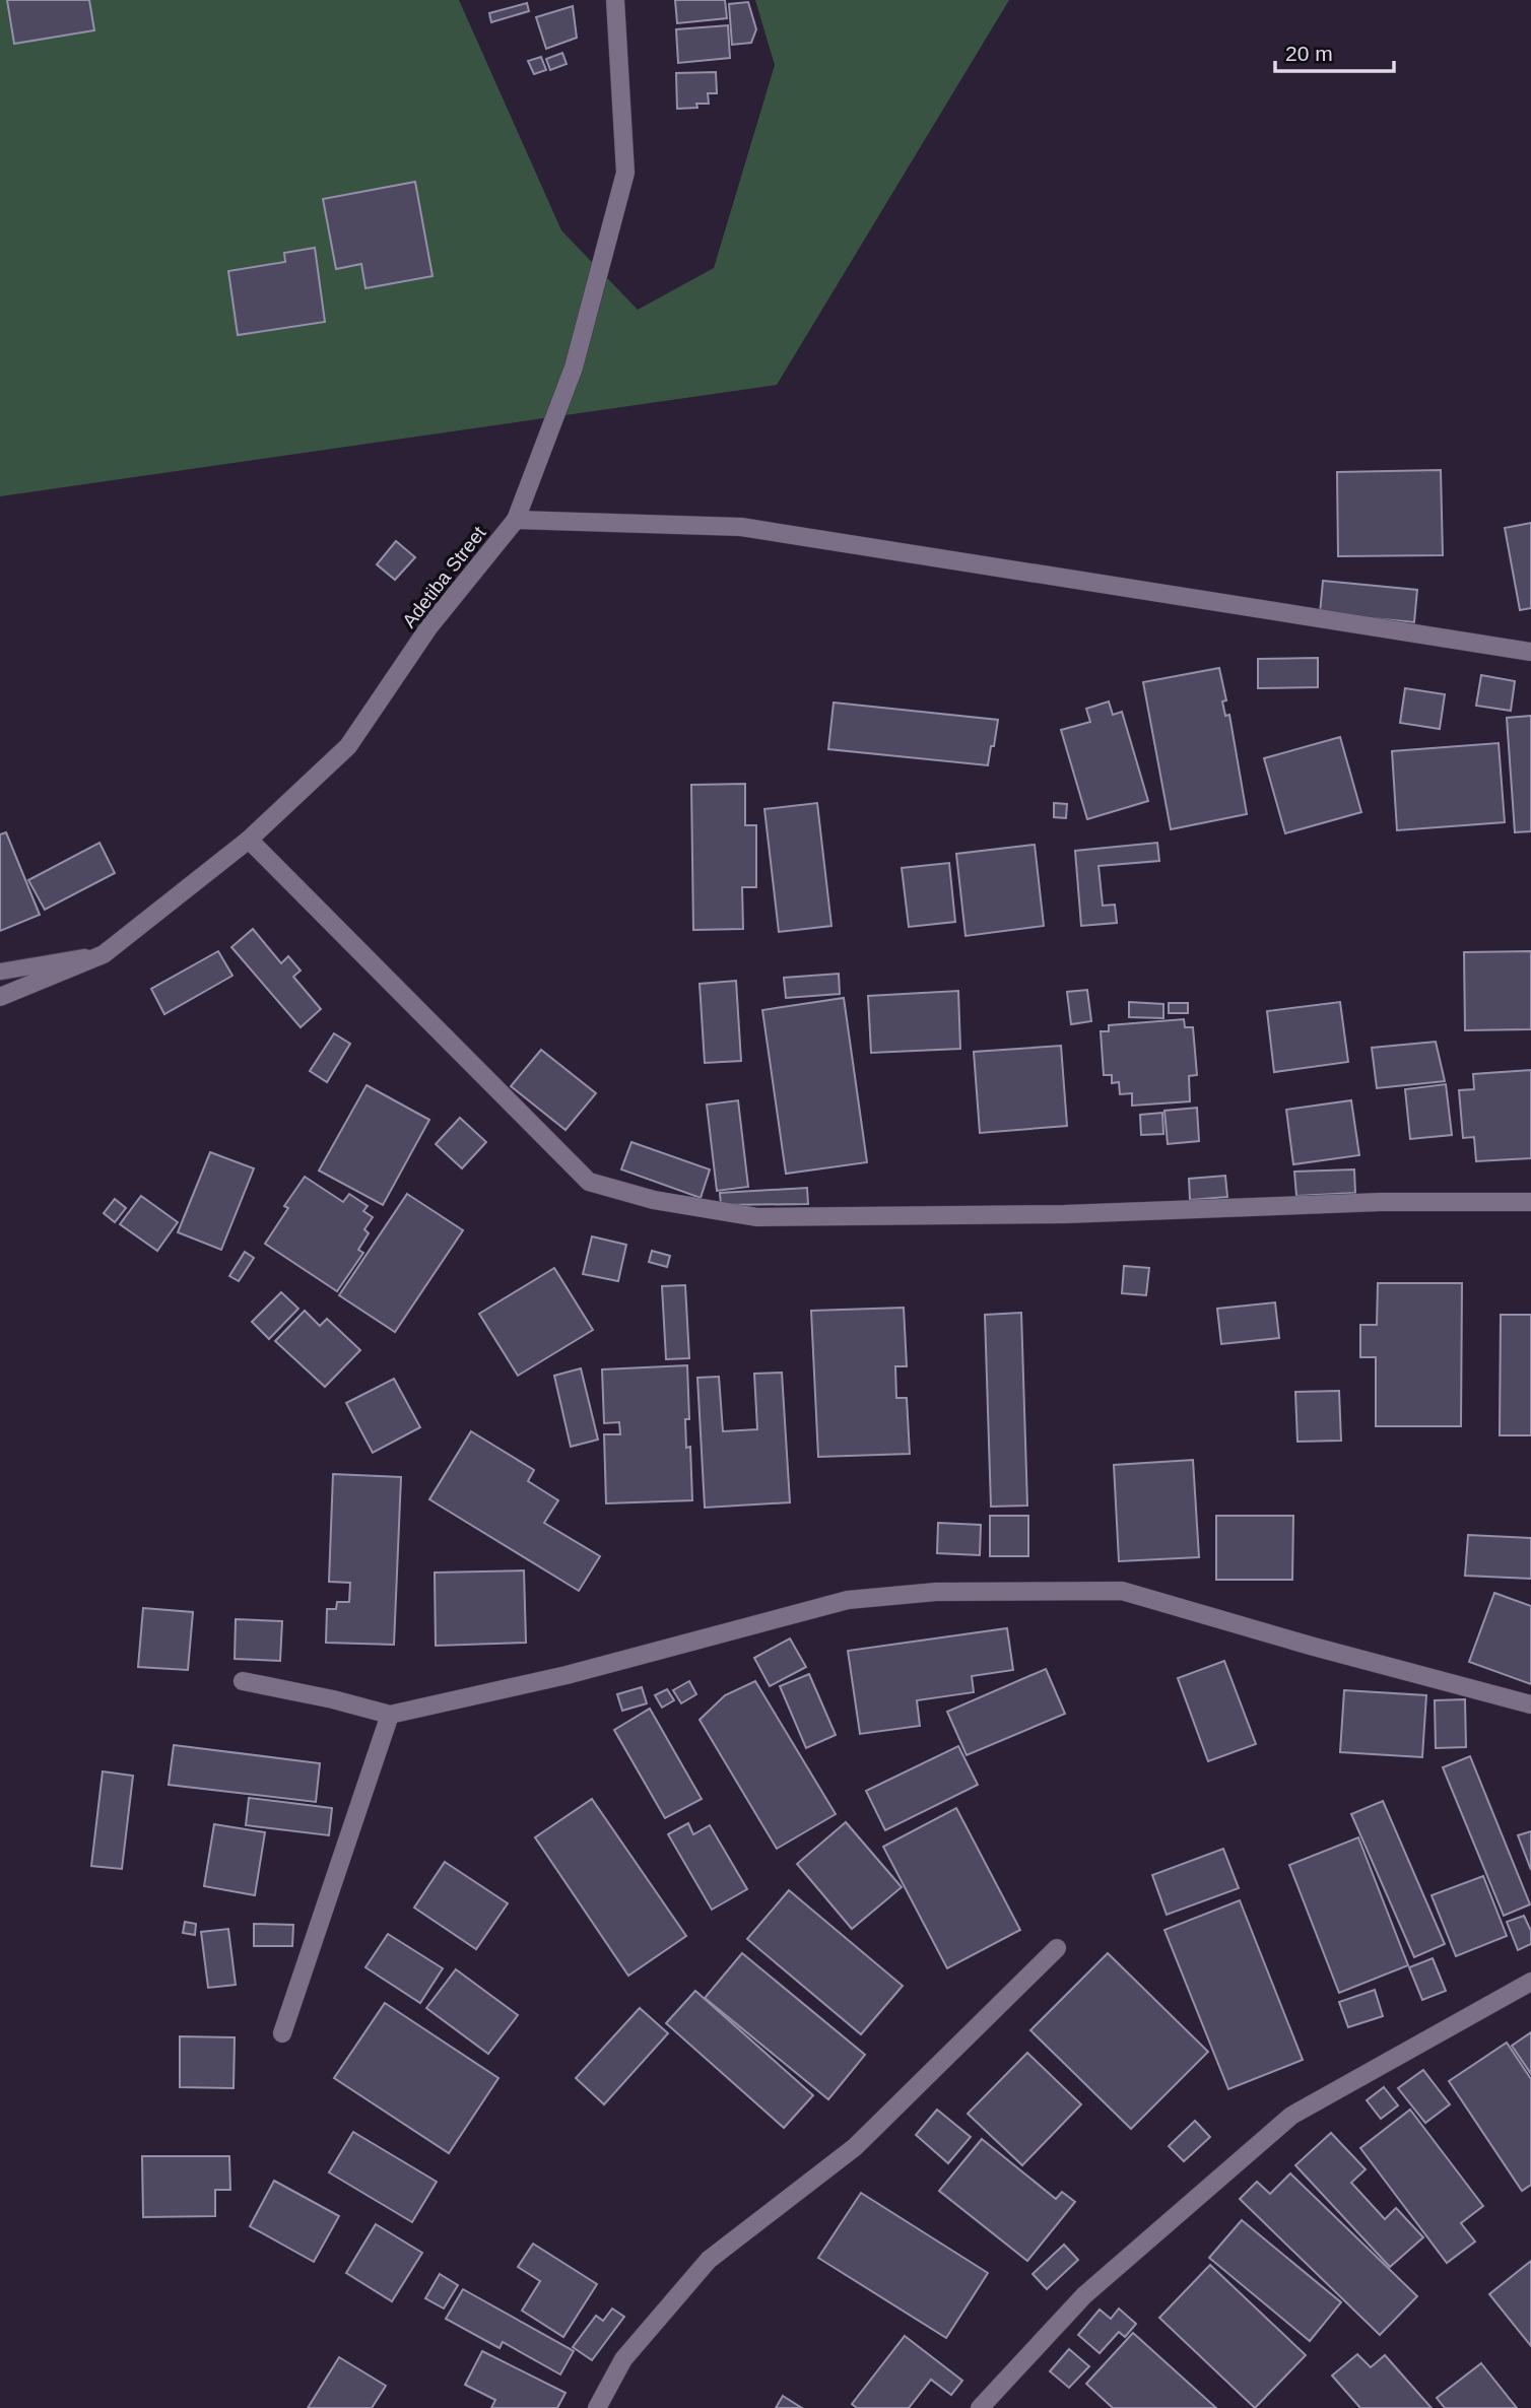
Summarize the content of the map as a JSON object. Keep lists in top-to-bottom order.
{
  "streets": {
    "street": ["Adetiba Street"]
  },
  "scale_bar": "20 m"
}
